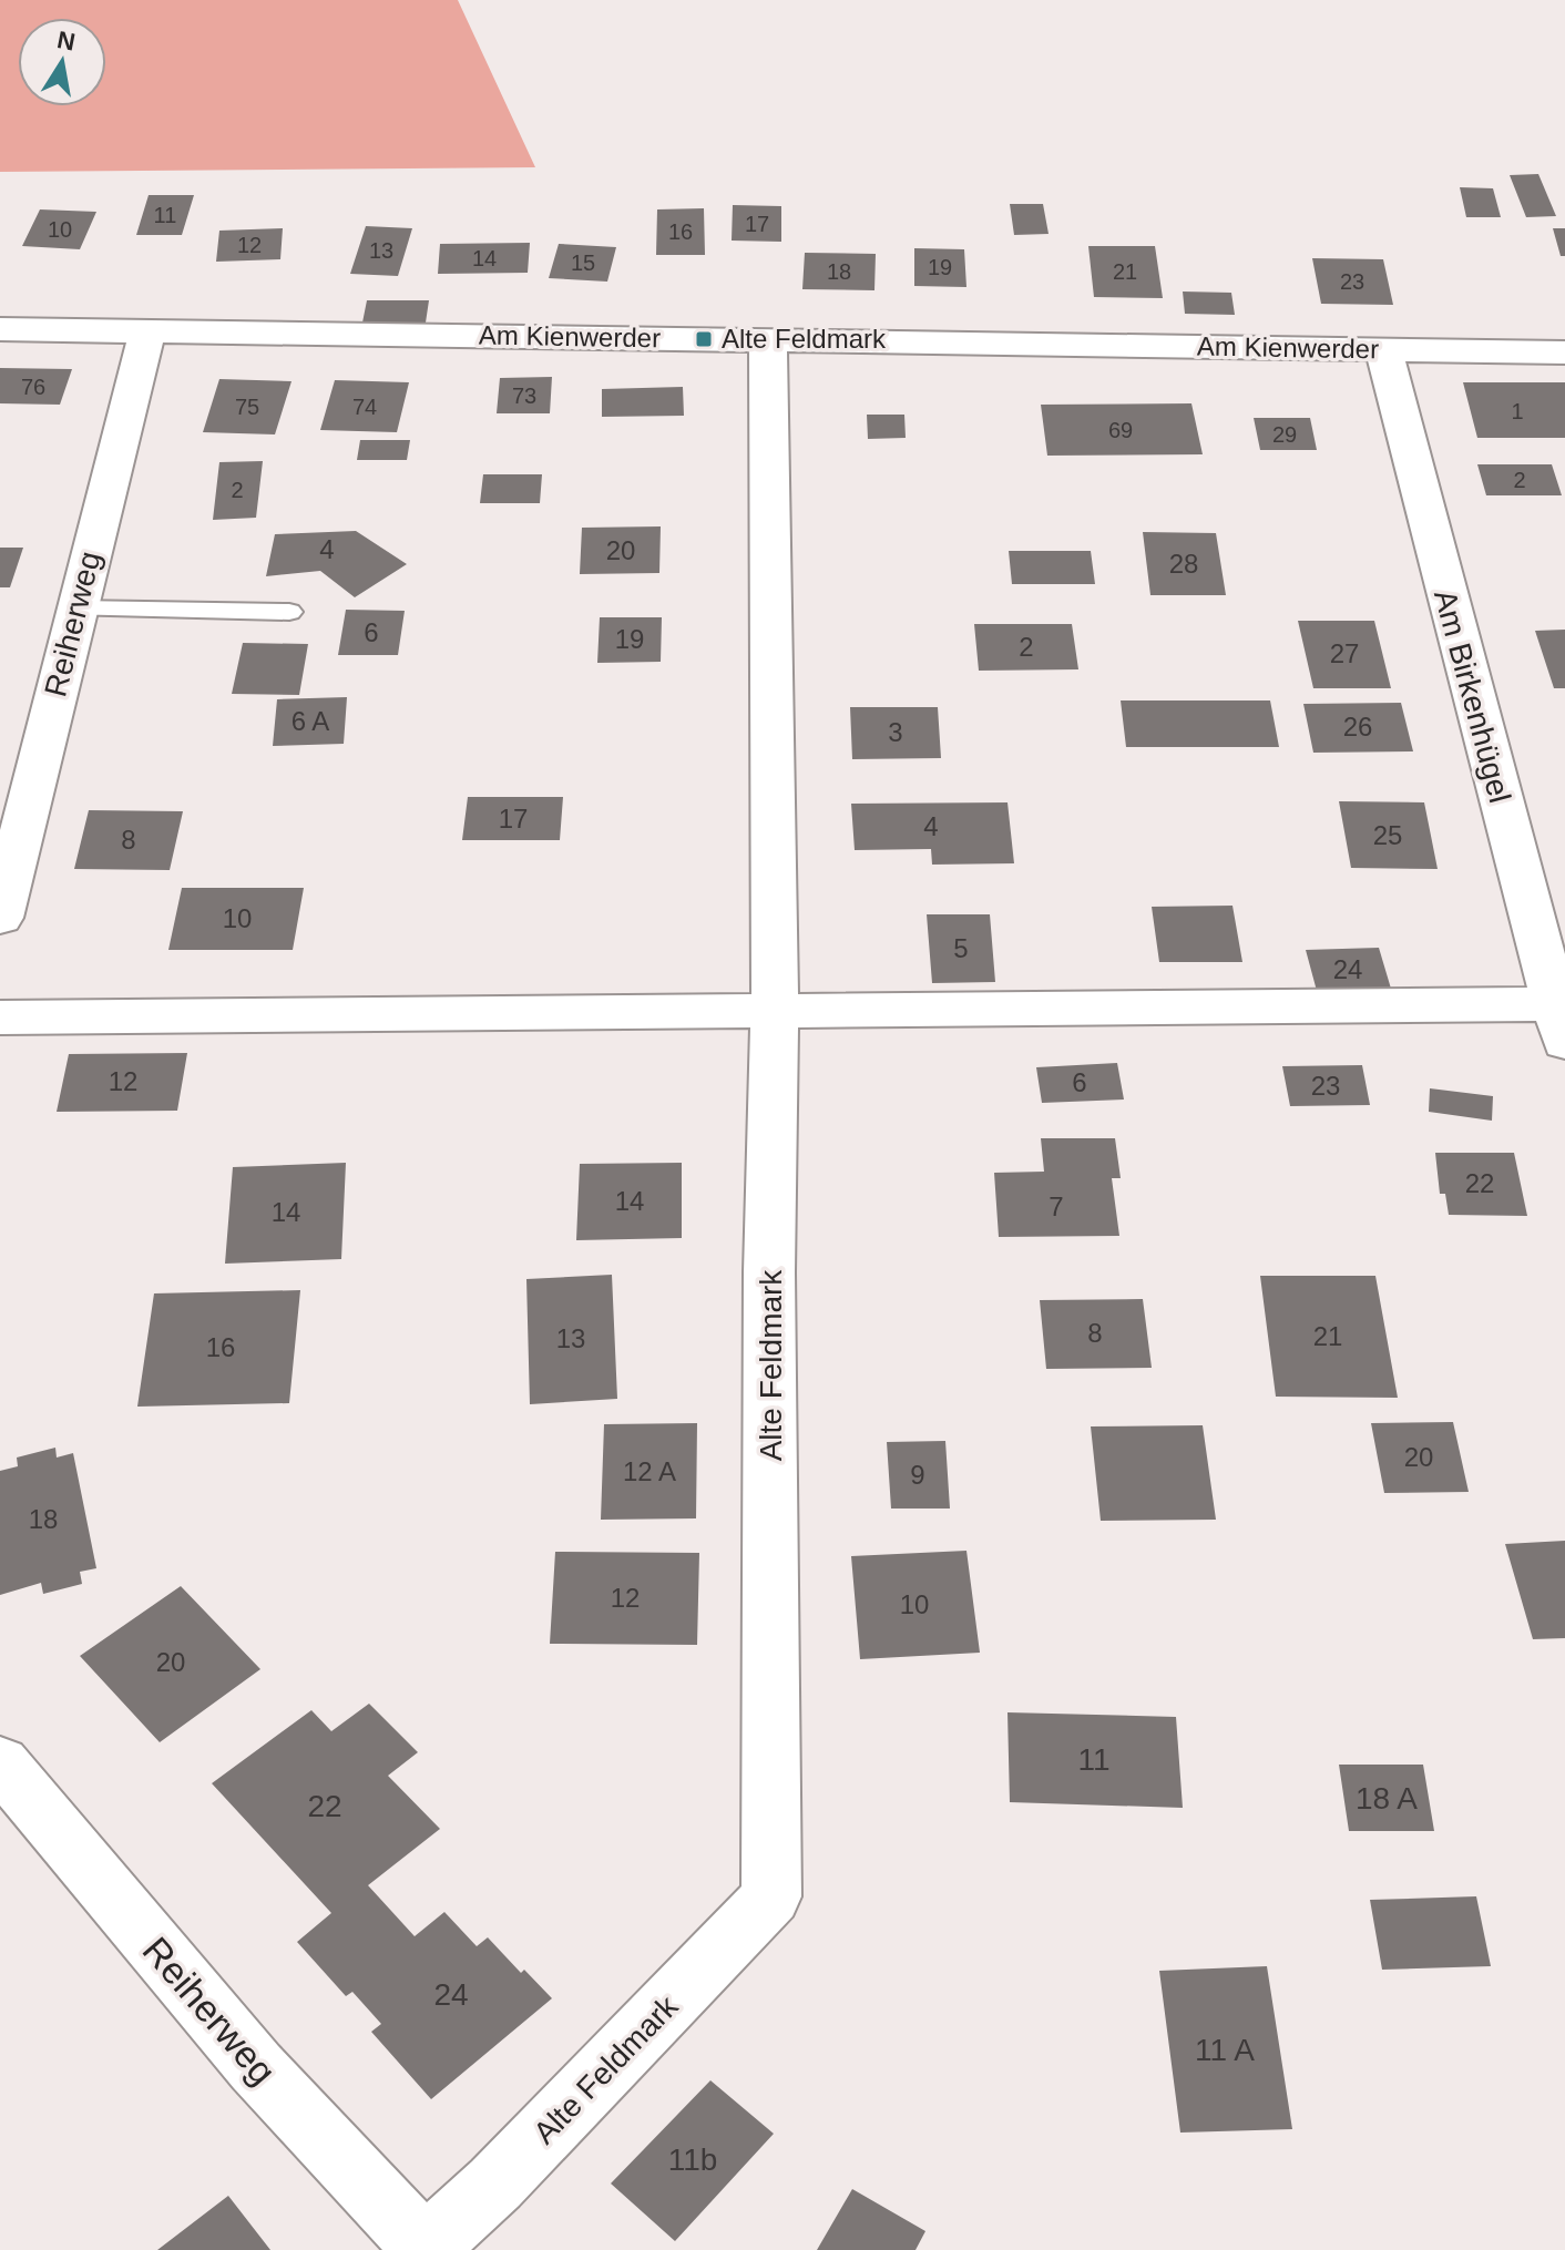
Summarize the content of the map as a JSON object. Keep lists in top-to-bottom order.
{
  "streets": {
    "street": [
      "Am Kienwerder",
      "Reiherweg",
      "Am Birkenhügel",
      "Alte Feldmark"
    ]
  },
  "crossings": [
    ["Am Kienwerder", "Reiherweg"],
    ["Am Kienwerder", "Am Birkenhügel"],
    ["Am Kienwerder", "Alte Feldmark"],
    ["Reiherweg", "Alte Feldmark"]
  ],
  "places": {
    "transit": ["Alte Feldmark"]
  },
  "house_numbers": [
    "11",
    "17",
    "10",
    "16",
    "12",
    "13",
    "14",
    "15",
    "19",
    "18",
    "21",
    "23",
    "76",
    "73",
    "75",
    "74",
    "1",
    "69",
    "29",
    "2",
    "2",
    "4",
    "20",
    "28",
    "6",
    "19",
    "2",
    "27",
    "6 A",
    "26",
    "3",
    "17",
    "4",
    "25",
    "8",
    "10",
    "5",
    "24",
    "12",
    "6",
    "23",
    "22",
    "14",
    "7",
    "14",
    "8",
    "21",
    "13",
    "16",
    "20",
    "12 A",
    "9",
    "18",
    "12",
    "10",
    "20",
    "11",
    "18 A",
    "22",
    "24",
    "11 A",
    "11b"
  ],
  "north": "top"
}
